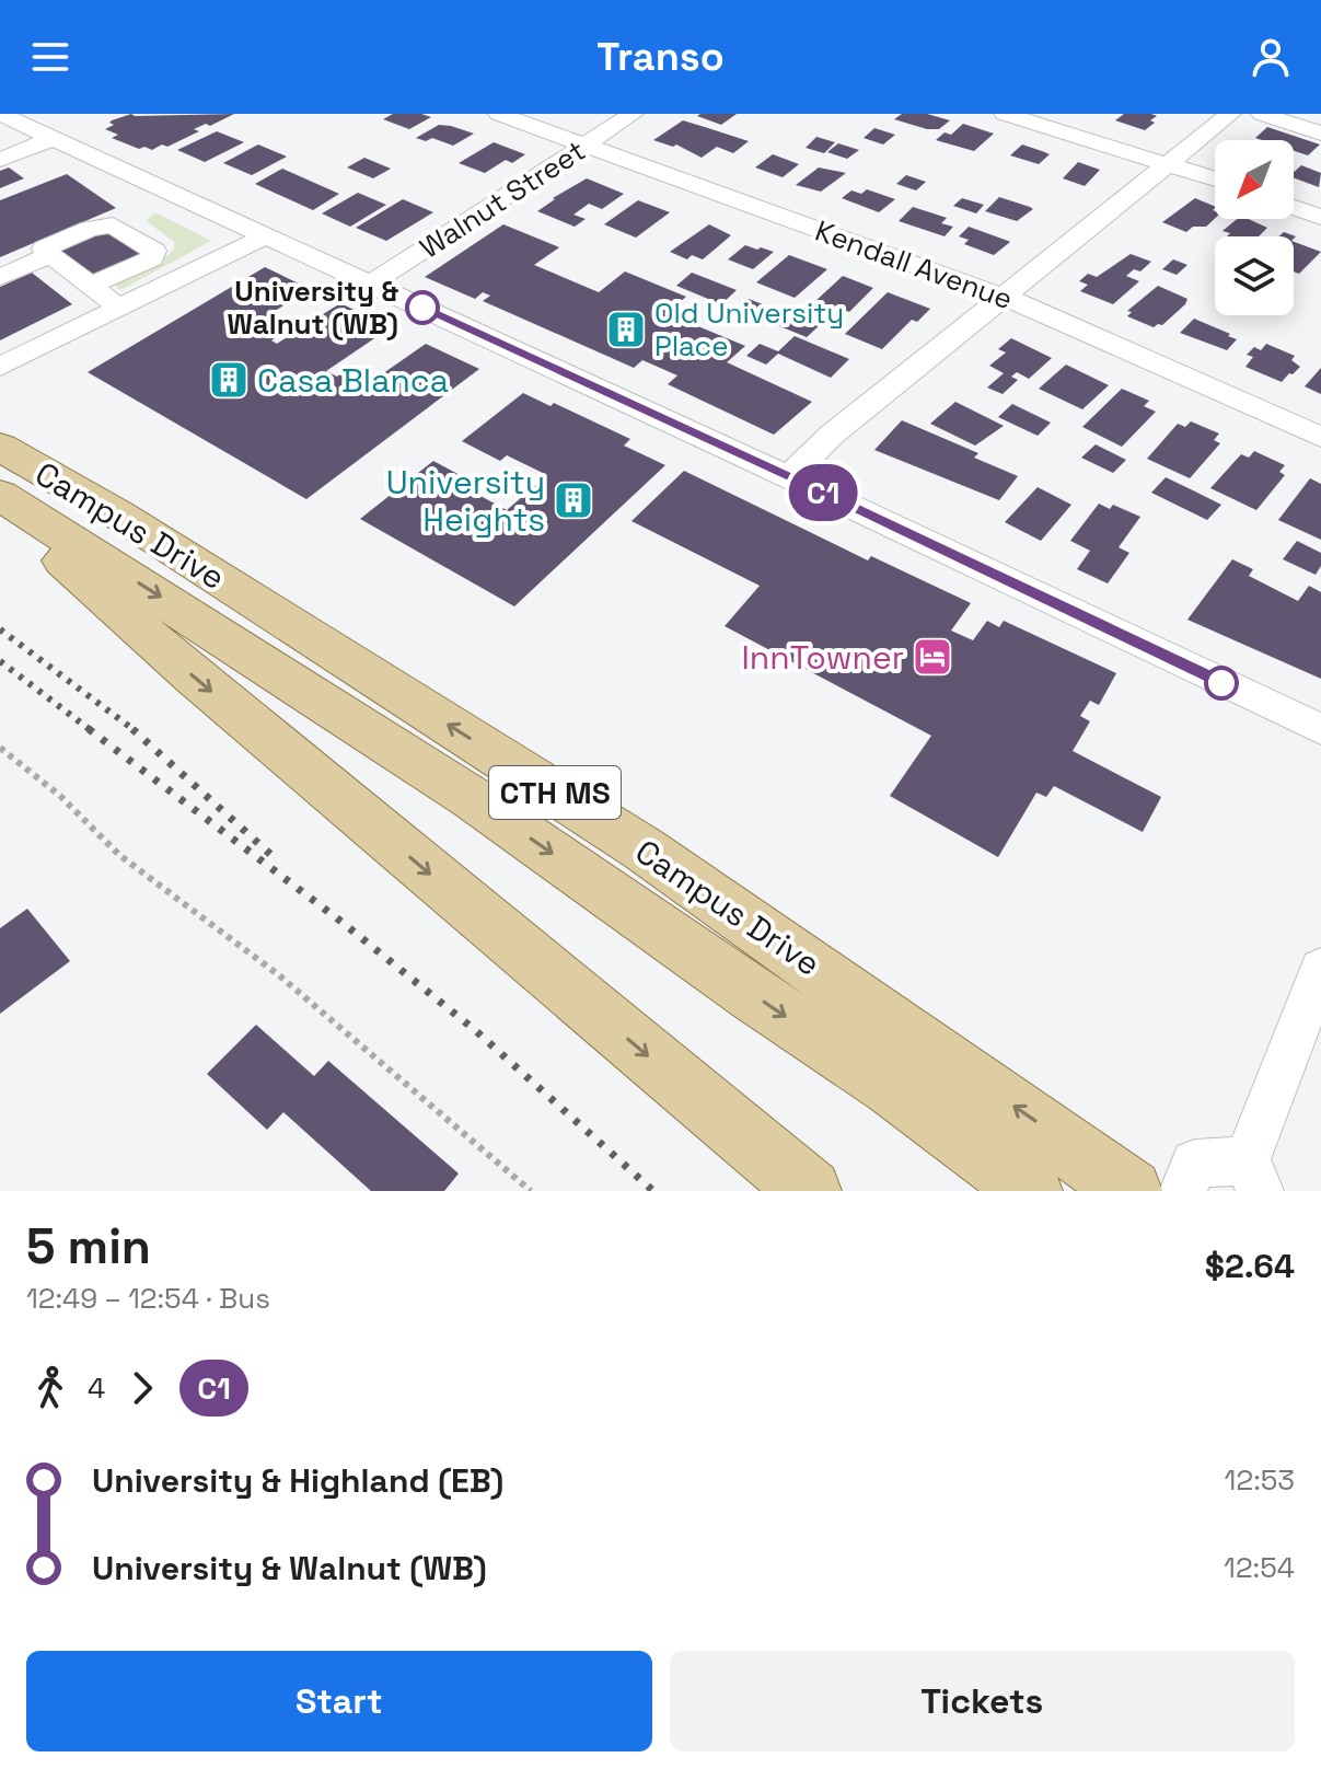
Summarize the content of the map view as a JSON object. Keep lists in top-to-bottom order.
{
  "streets": {
    "main road": ["Campus Drive", "CTH MS"],
    "street": ["Walnut Street", "Kendall Avenue"]
  },
  "crossings": [
    ["Walnut Street", "Kendall Avenue"]
  ],
  "places": {
    "other": ["University & Walnut (WB)"],
    "building": ["Old University Place", "Casa Blanca", "University Heights"],
    "hotel": ["InnTowner"]
  },
  "lines": ["bus line C1"],
  "north": "bottom left",
  "page": {
    "header": "Transo",
    "on_map": "C1",
    "heading": ["5 min", "12:49 – 12:54 · Bus", "$2.64"],
    "legs": ["4", "C1"],
    "list": [
      {
        "name": "University & Highland (EB)",
        "value": "12:53"
      },
      {
        "name": "University & Walnut (WB)",
        "value": "12:54"
      }
    ],
    "buttons": ["Start", "Tickets"]
  }
}
